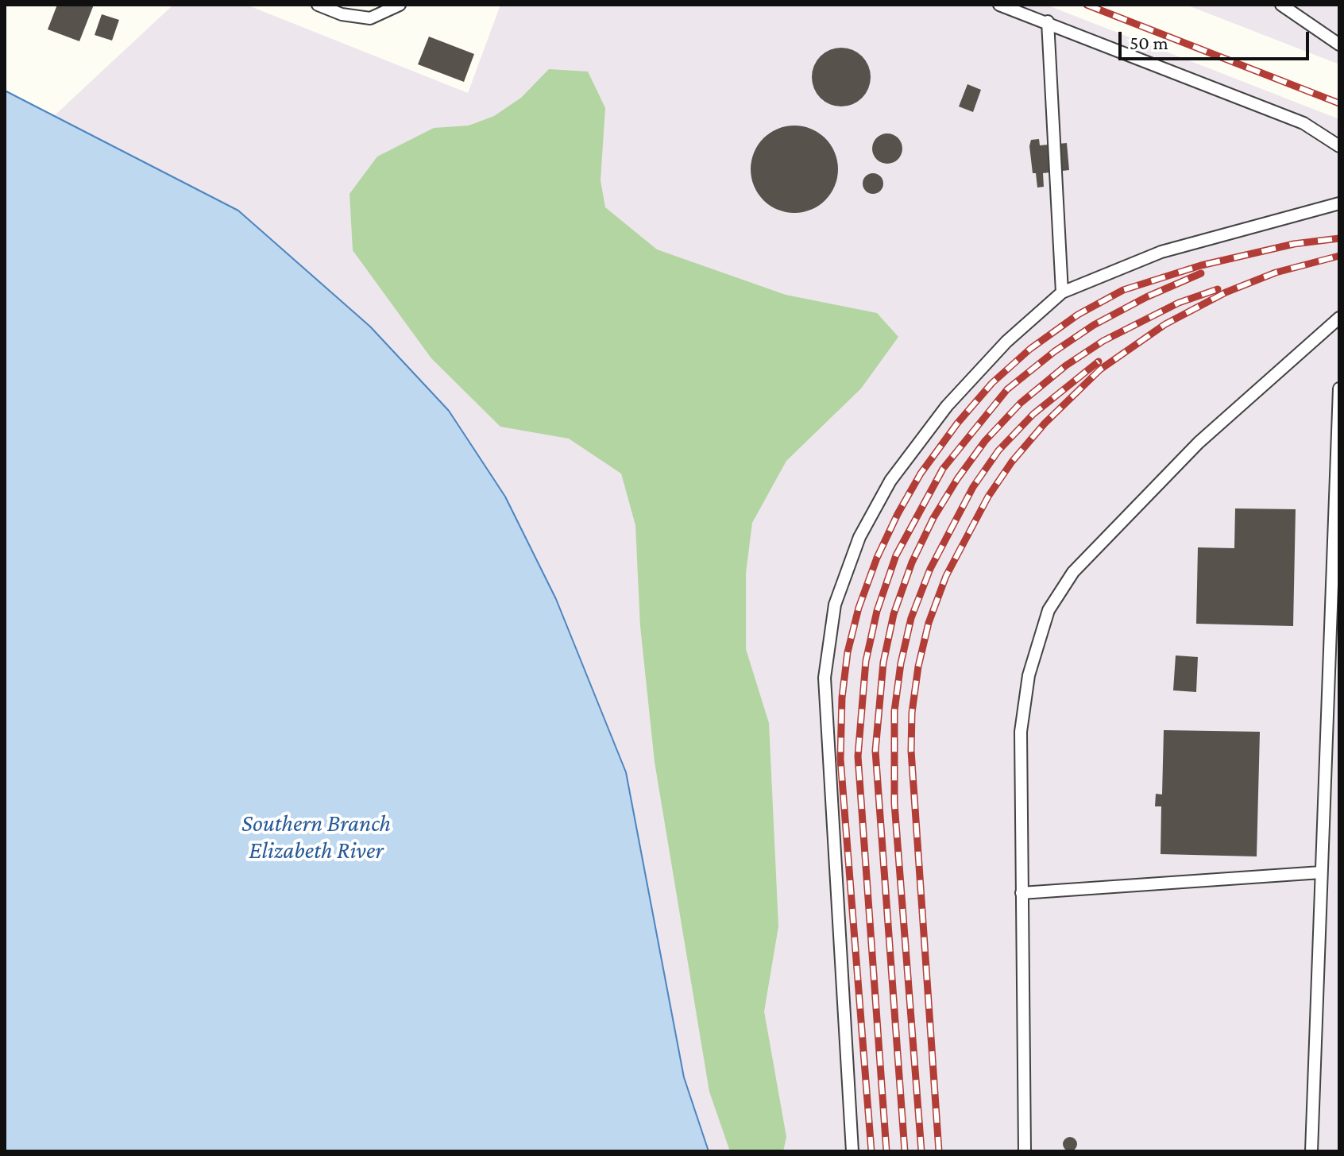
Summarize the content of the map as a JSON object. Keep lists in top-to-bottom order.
{
  "water": ["Southern Branch Elizabeth River"],
  "scale_bar": "50 m"
}
